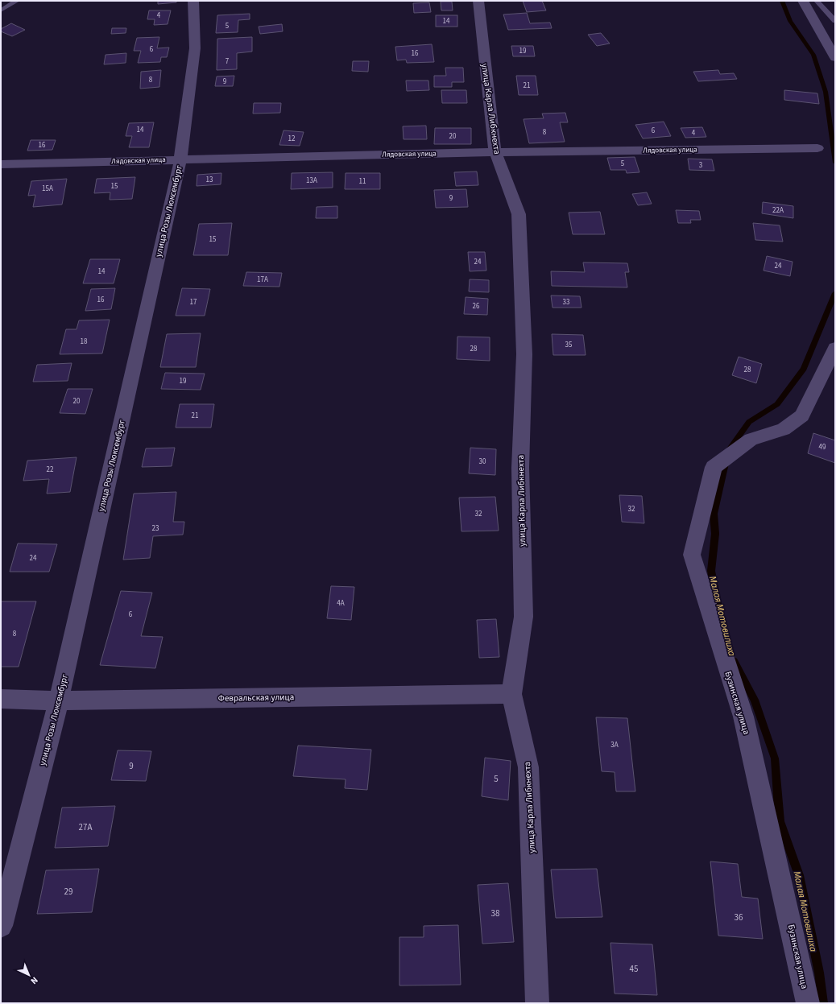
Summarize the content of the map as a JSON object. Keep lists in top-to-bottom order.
{
  "streets": {
    "street": [
      "улица Карла Либкнехта",
      "Лядовская улица",
      "улица Розы Люксембург",
      "Февральская улица",
      "Бузинская улица"
    ]
  },
  "crossings": [
    ["улица Карла Либкнехта", "Лядовская улица"],
    ["улица Карла Либкнехта", "Февральская улица"],
    ["Лядовская улица", "улица Розы Люксембург"],
    ["улица Розы Люксембург", "Февральская улица"]
  ],
  "water": ["Малая Мотовилиха"],
  "house_numbers": [
    "4",
    "14",
    "5",
    "6",
    "19",
    "16",
    "7",
    "8",
    "9",
    "21",
    "14",
    "6",
    "8",
    "4",
    "20",
    "12",
    "16",
    "5",
    "3",
    "13",
    "13А",
    "11",
    "15",
    "15А",
    "9",
    "22А",
    "15",
    "24",
    "24",
    "14",
    "17А",
    "16",
    "17",
    "33",
    "26",
    "18",
    "35",
    "28",
    "28",
    "19",
    "20",
    "21",
    "49",
    "30",
    "22",
    "32",
    "32",
    "23",
    "24",
    "4А",
    "6",
    "8",
    "3А",
    "9",
    "5",
    "27А",
    "29",
    "38",
    "36",
    "45"
  ],
  "north": "bottom right"
}
